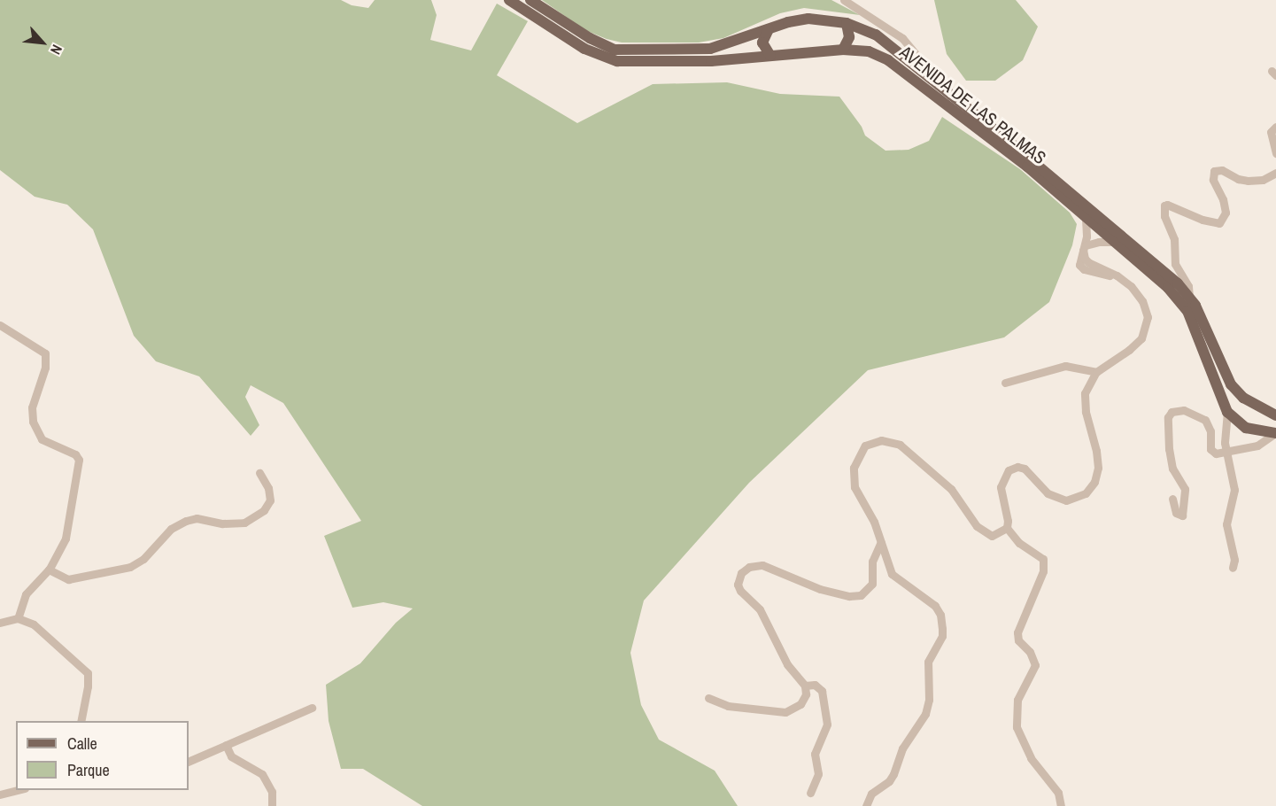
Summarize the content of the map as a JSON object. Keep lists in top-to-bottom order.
{
  "streets": {
    "main road": ["AVENIDA DE LAS PALMAS"]
  },
  "legend": ["Calle", "Parque"],
  "north": "bottom right"
}
